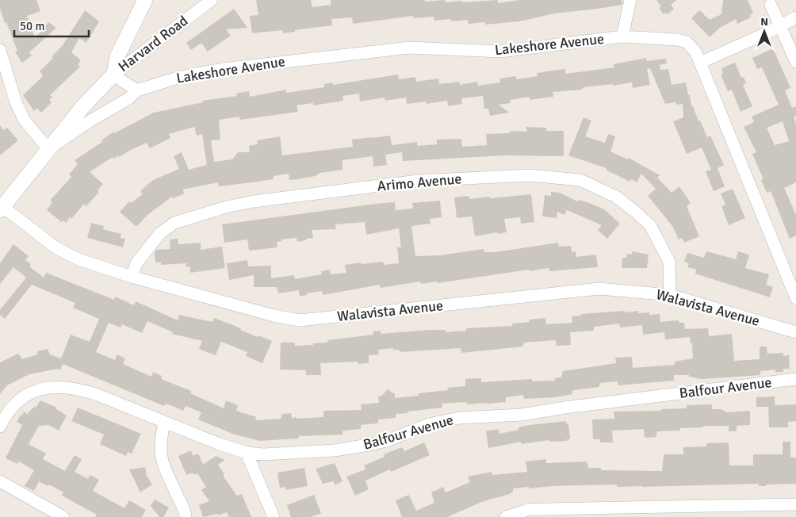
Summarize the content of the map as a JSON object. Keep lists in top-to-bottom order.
{
  "streets": {
    "street": [
      "Harvard Road",
      "Lakeshore Avenue",
      "Arimo Avenue",
      "Walavista Avenue",
      "Balfour Avenue"
    ]
  },
  "crossings": [
    ["Harvard Road", "Lakeshore Avenue"],
    ["Lakeshore Avenue", "Walavista Avenue"],
    ["Arimo Avenue", "Walavista Avenue"]
  ],
  "scale_bar": "50 m",
  "north": "top"
}
